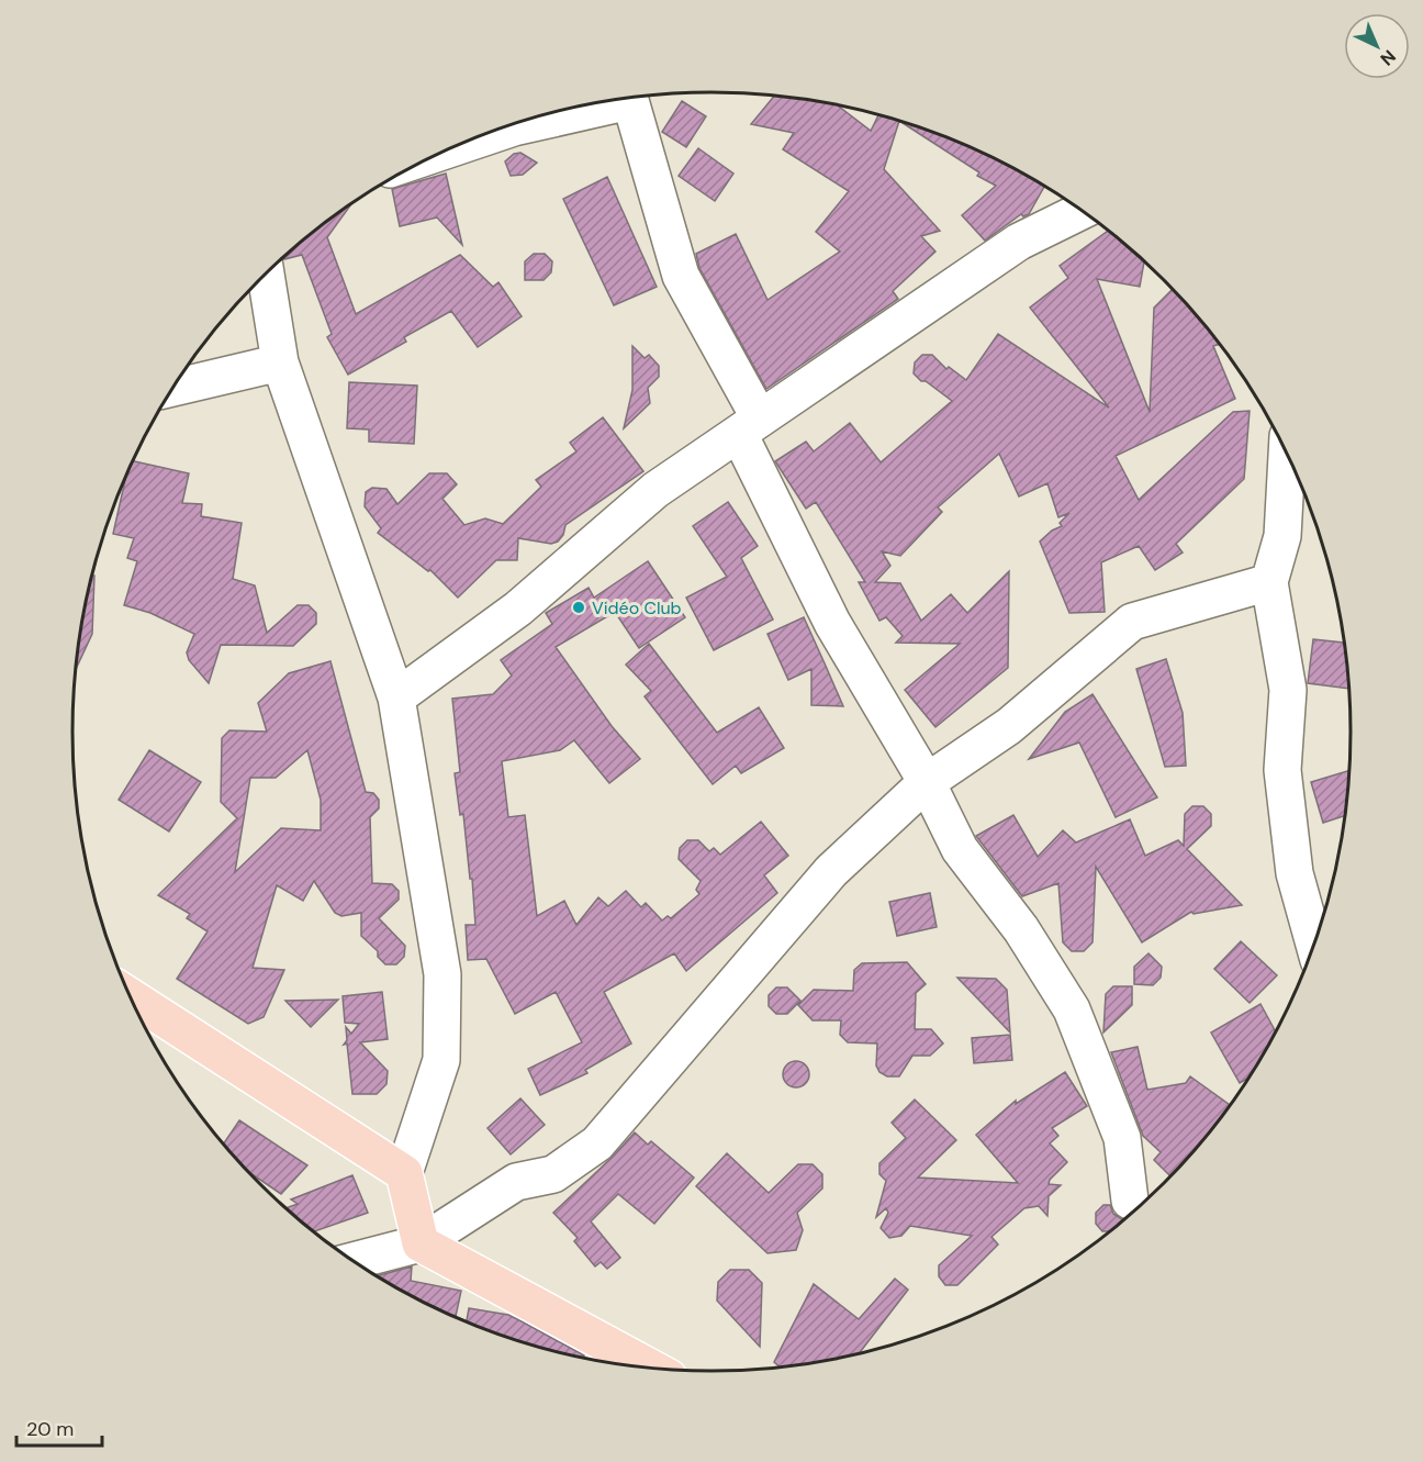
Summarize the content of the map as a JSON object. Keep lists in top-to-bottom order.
{
  "places": ["Vidéo Club"],
  "scale_bar": "20 m",
  "north": "bottom right"
}
